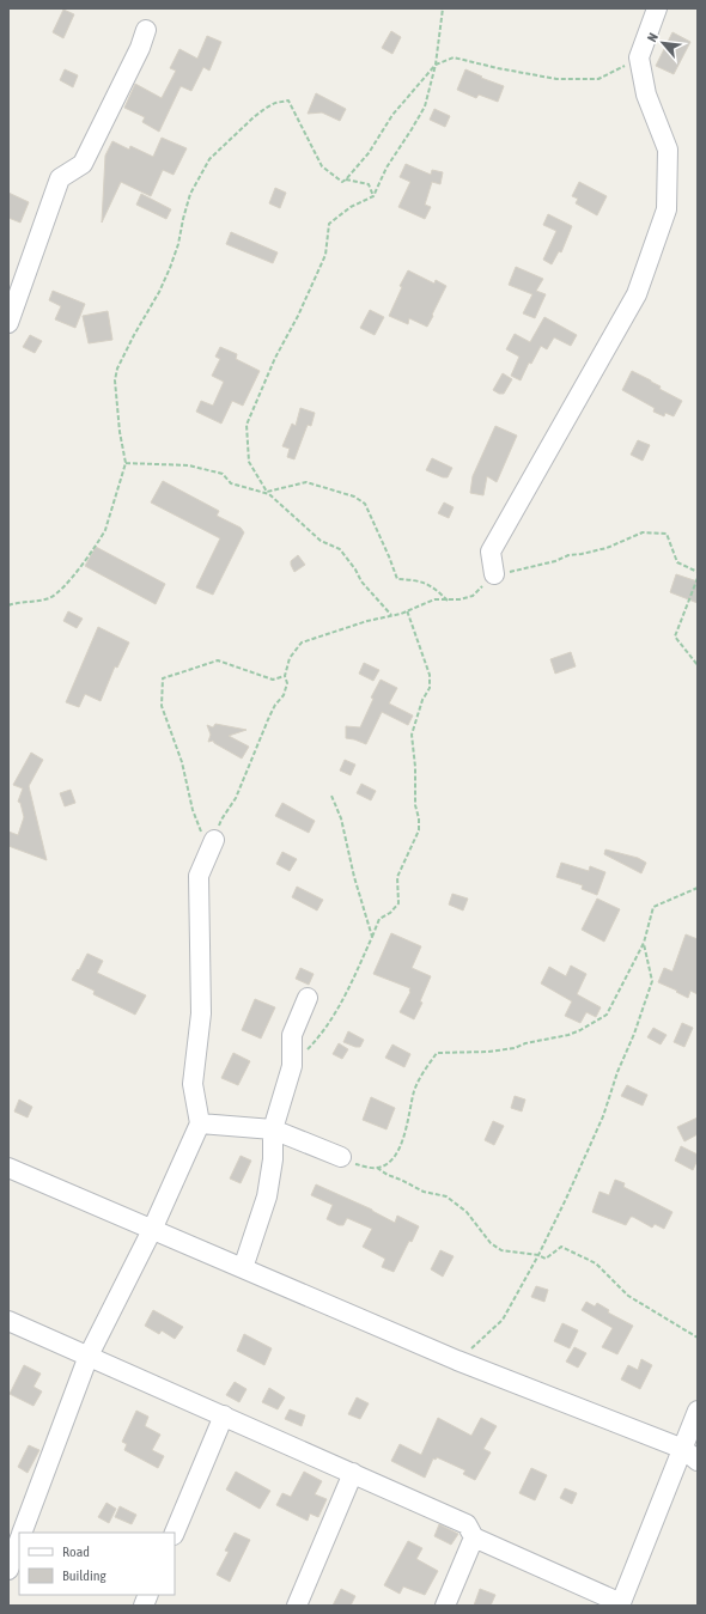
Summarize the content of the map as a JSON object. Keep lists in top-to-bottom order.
{
  "legend": ["Road", "Building"],
  "north": "top left"
}
